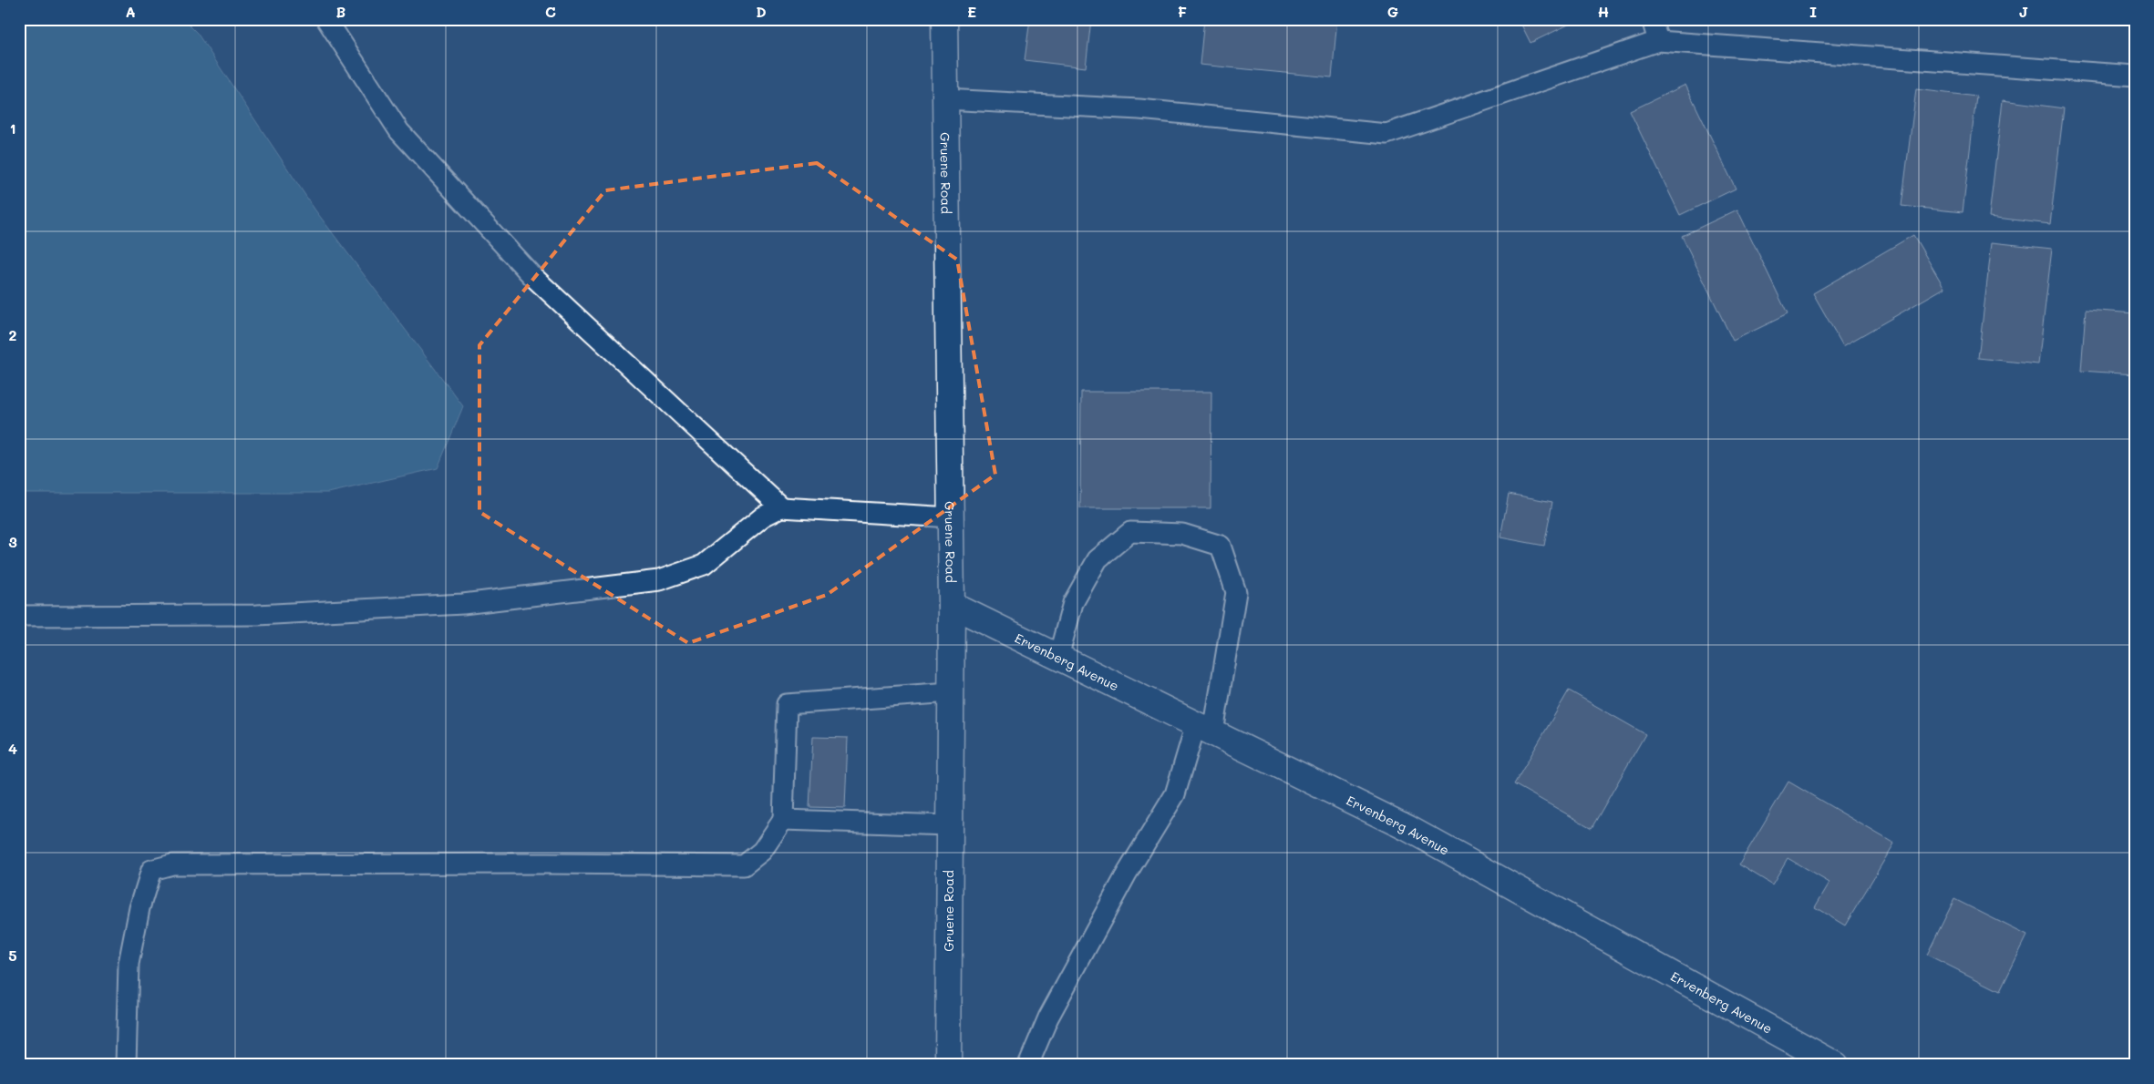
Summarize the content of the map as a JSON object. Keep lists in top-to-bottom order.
{
  "streets": {
    "street": ["Gruene Road", "Ervenberg Avenue"]
  },
  "crossings": [
    ["Gruene Road", "Ervenberg Avenue"]
  ],
  "grid": {
    "columns": [
      "A",
      "B",
      "C",
      "D",
      "E",
      "F",
      "G",
      "H",
      "I",
      "J"
    ],
    "rows": [
      "1",
      "2",
      "3",
      "4",
      "5"
    ]
  }
}
